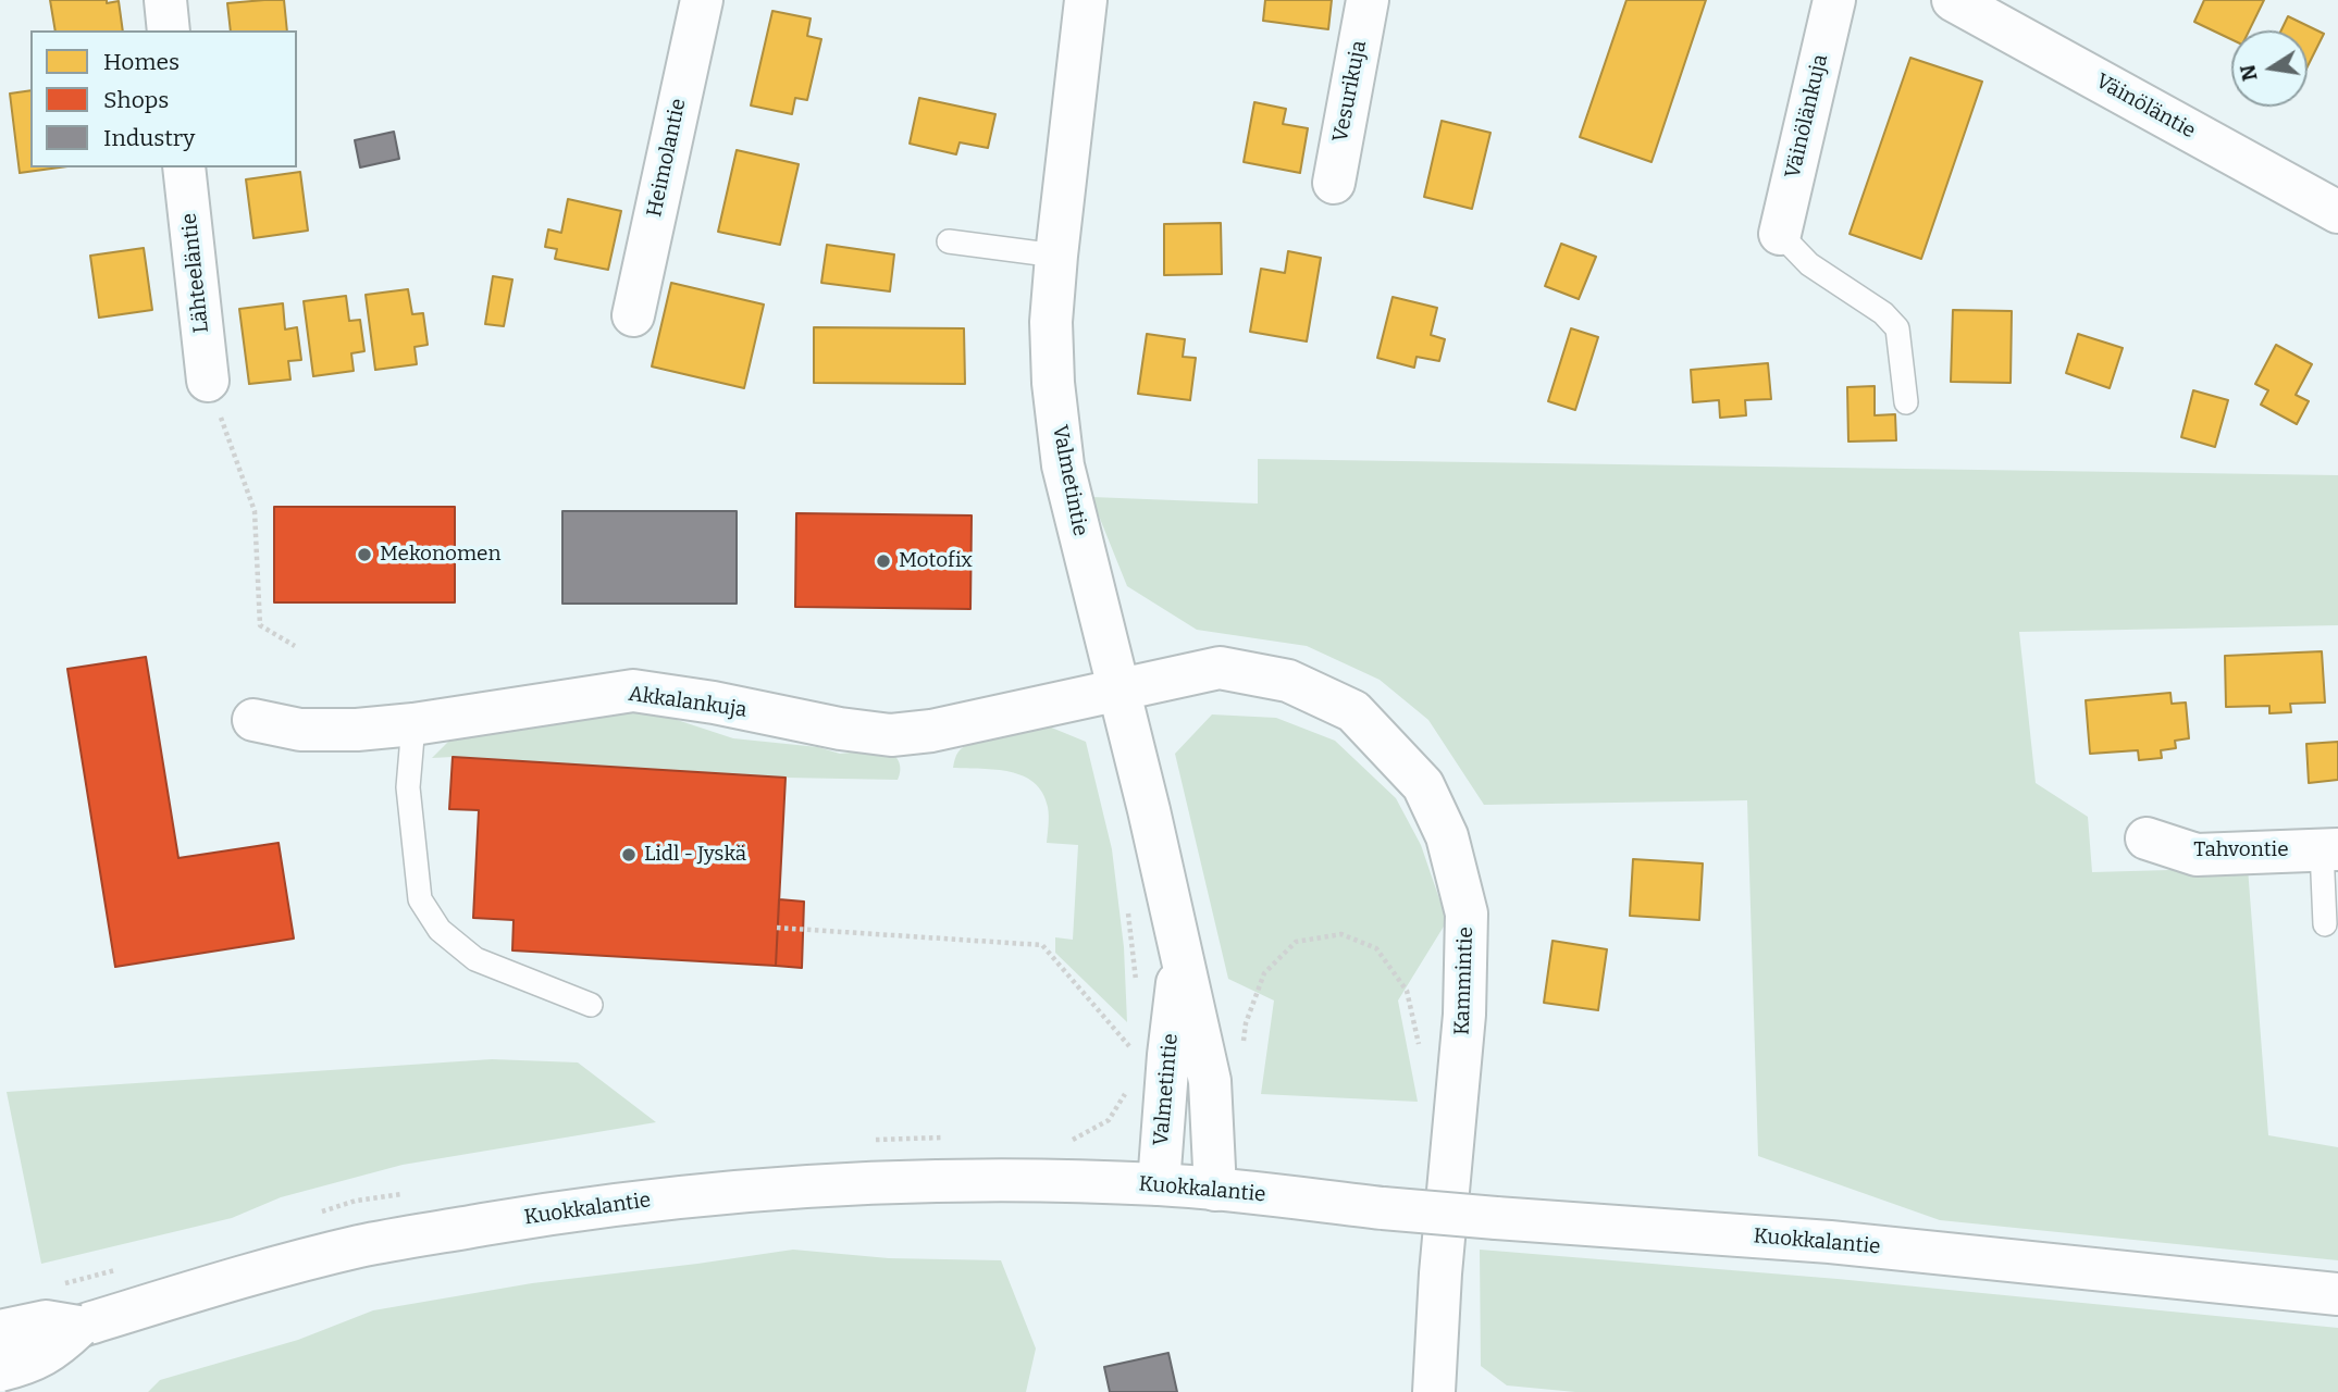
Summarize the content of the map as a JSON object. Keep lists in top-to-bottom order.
{
  "streets": {
    "street": [
      "Vesurikuja",
      "Väinöläntie",
      "Väinölänkuja",
      "Heimolantie",
      "Lähteeläntie",
      "Valmetintie",
      "Akkalankuja",
      "Tahvontie",
      "Kammintie",
      "Kuokkalantie"
    ]
  },
  "crossings": [
    ["Valmetintie", "Akkalankuja"],
    ["Valmetintie", "Kammintie"],
    ["Valmetintie", "Kuokkalantie"],
    ["Akkalankuja", "Kammintie"]
  ],
  "places": ["Mekonomen", "Motofix", "Lidl - Jyskä"],
  "legend": ["Homes", "Shops", "Industry"],
  "north": "left"
}
